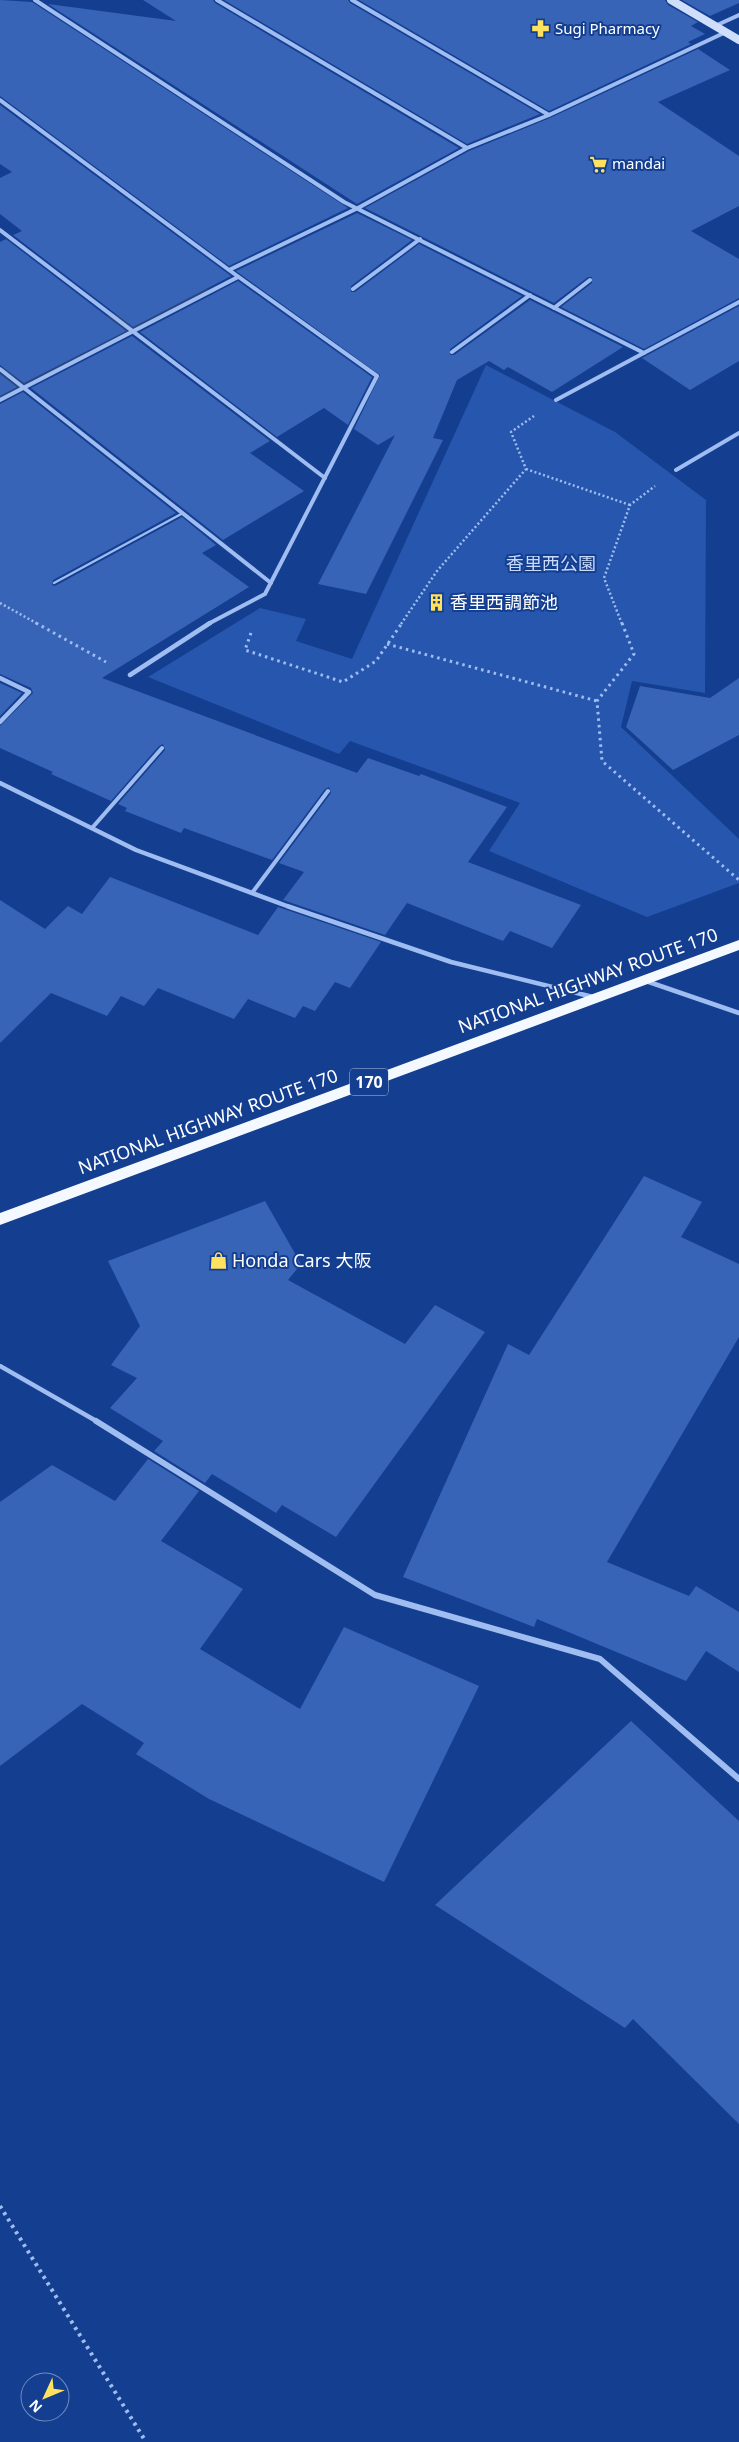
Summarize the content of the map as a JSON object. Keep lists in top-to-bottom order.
{
  "streets": {
    "highway": ["NATIONAL HIGHWAY ROUTE 170", "170"]
  },
  "parks": ["香里西公園"],
  "places": {
    "pharmacy": ["Sugi Pharmacy"],
    "supermarket": ["mandai"],
    "building": ["香里西調節池"],
    "shop": ["Honda Cars 大阪"]
  },
  "north": "bottom left"
}
